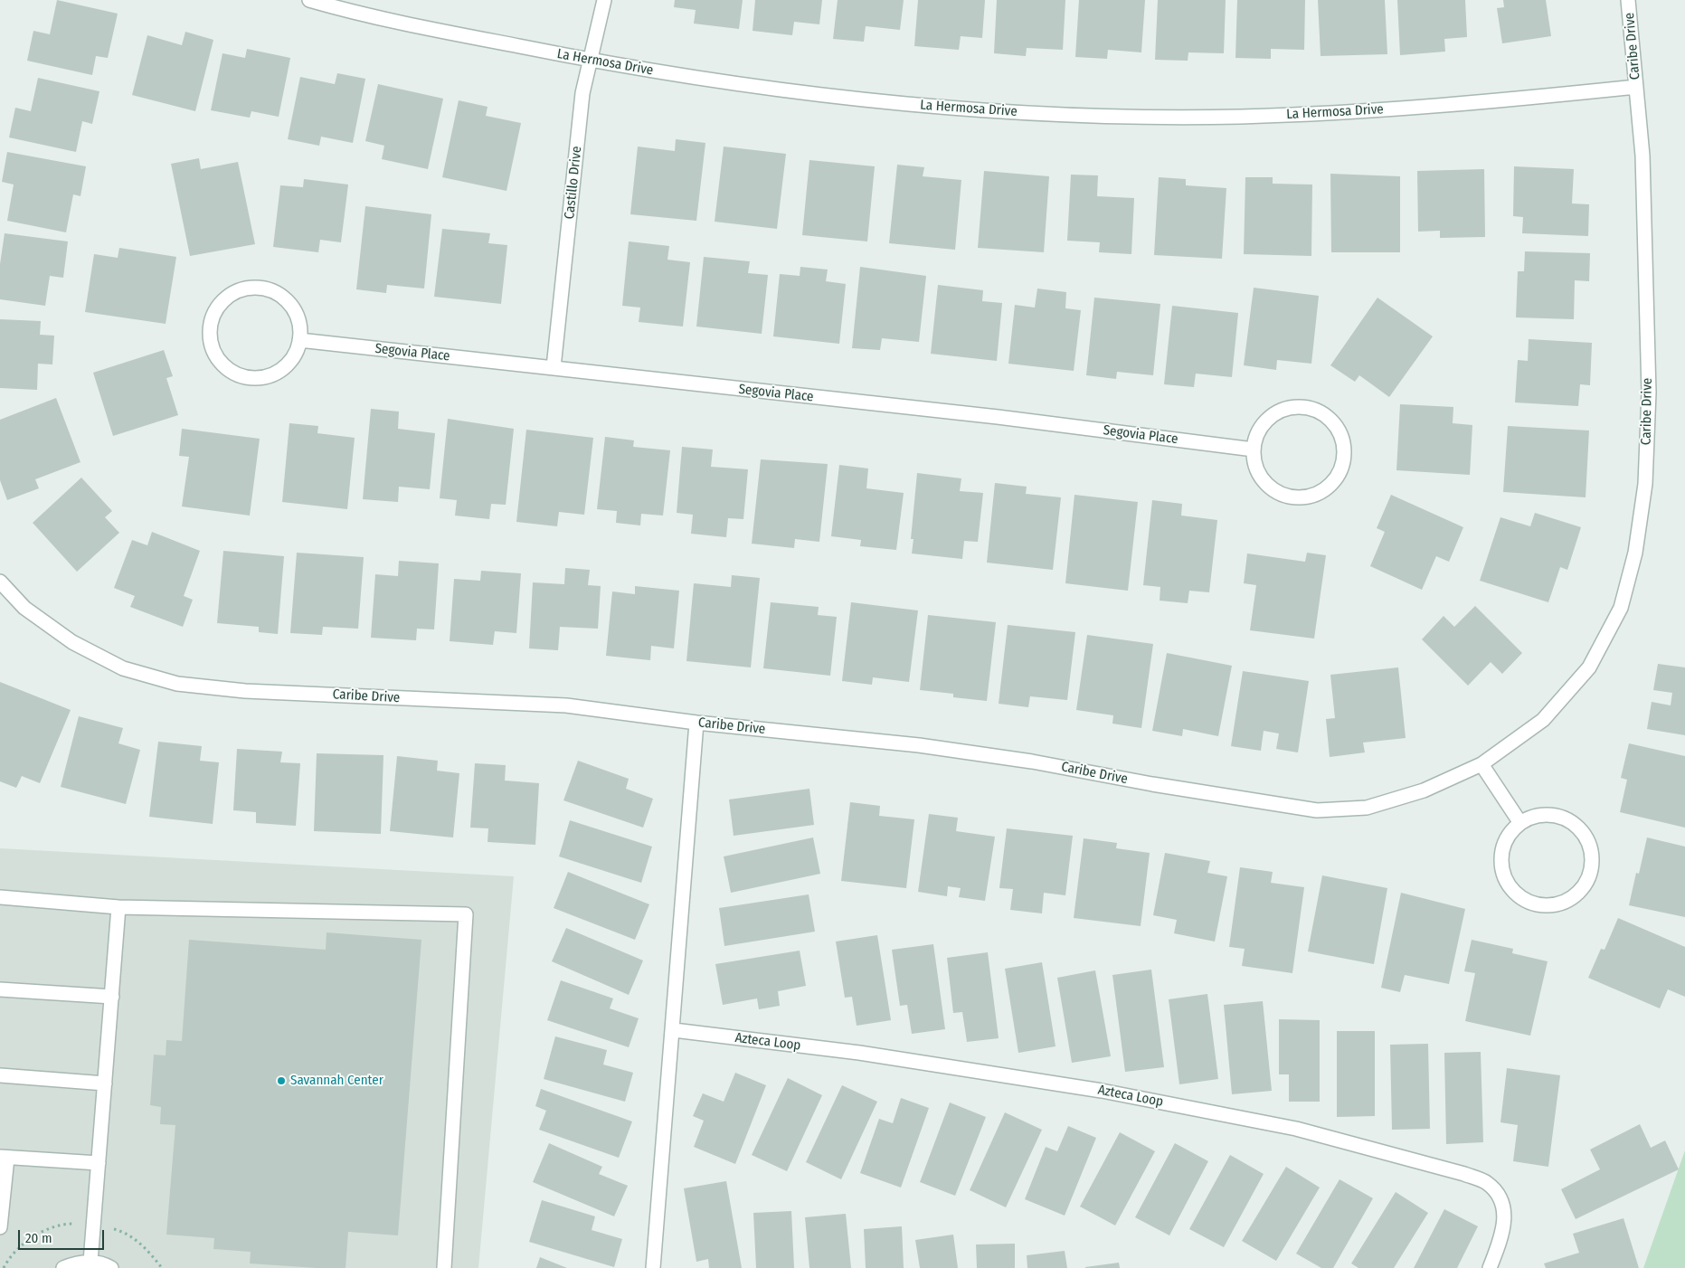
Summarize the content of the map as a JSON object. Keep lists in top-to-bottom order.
{
  "streets": {
    "street": [
      "Caribe Drive",
      "La Hermosa Drive",
      "Castillo Drive",
      "Segovia Place",
      "Azteca Loop"
    ]
  },
  "crossings": [
    ["Caribe Drive", "La Hermosa Drive"],
    ["La Hermosa Drive", "Castillo Drive"],
    ["Castillo Drive", "Segovia Place"]
  ],
  "places": ["Savannah Center"],
  "scale_bar": "20 m"
}
